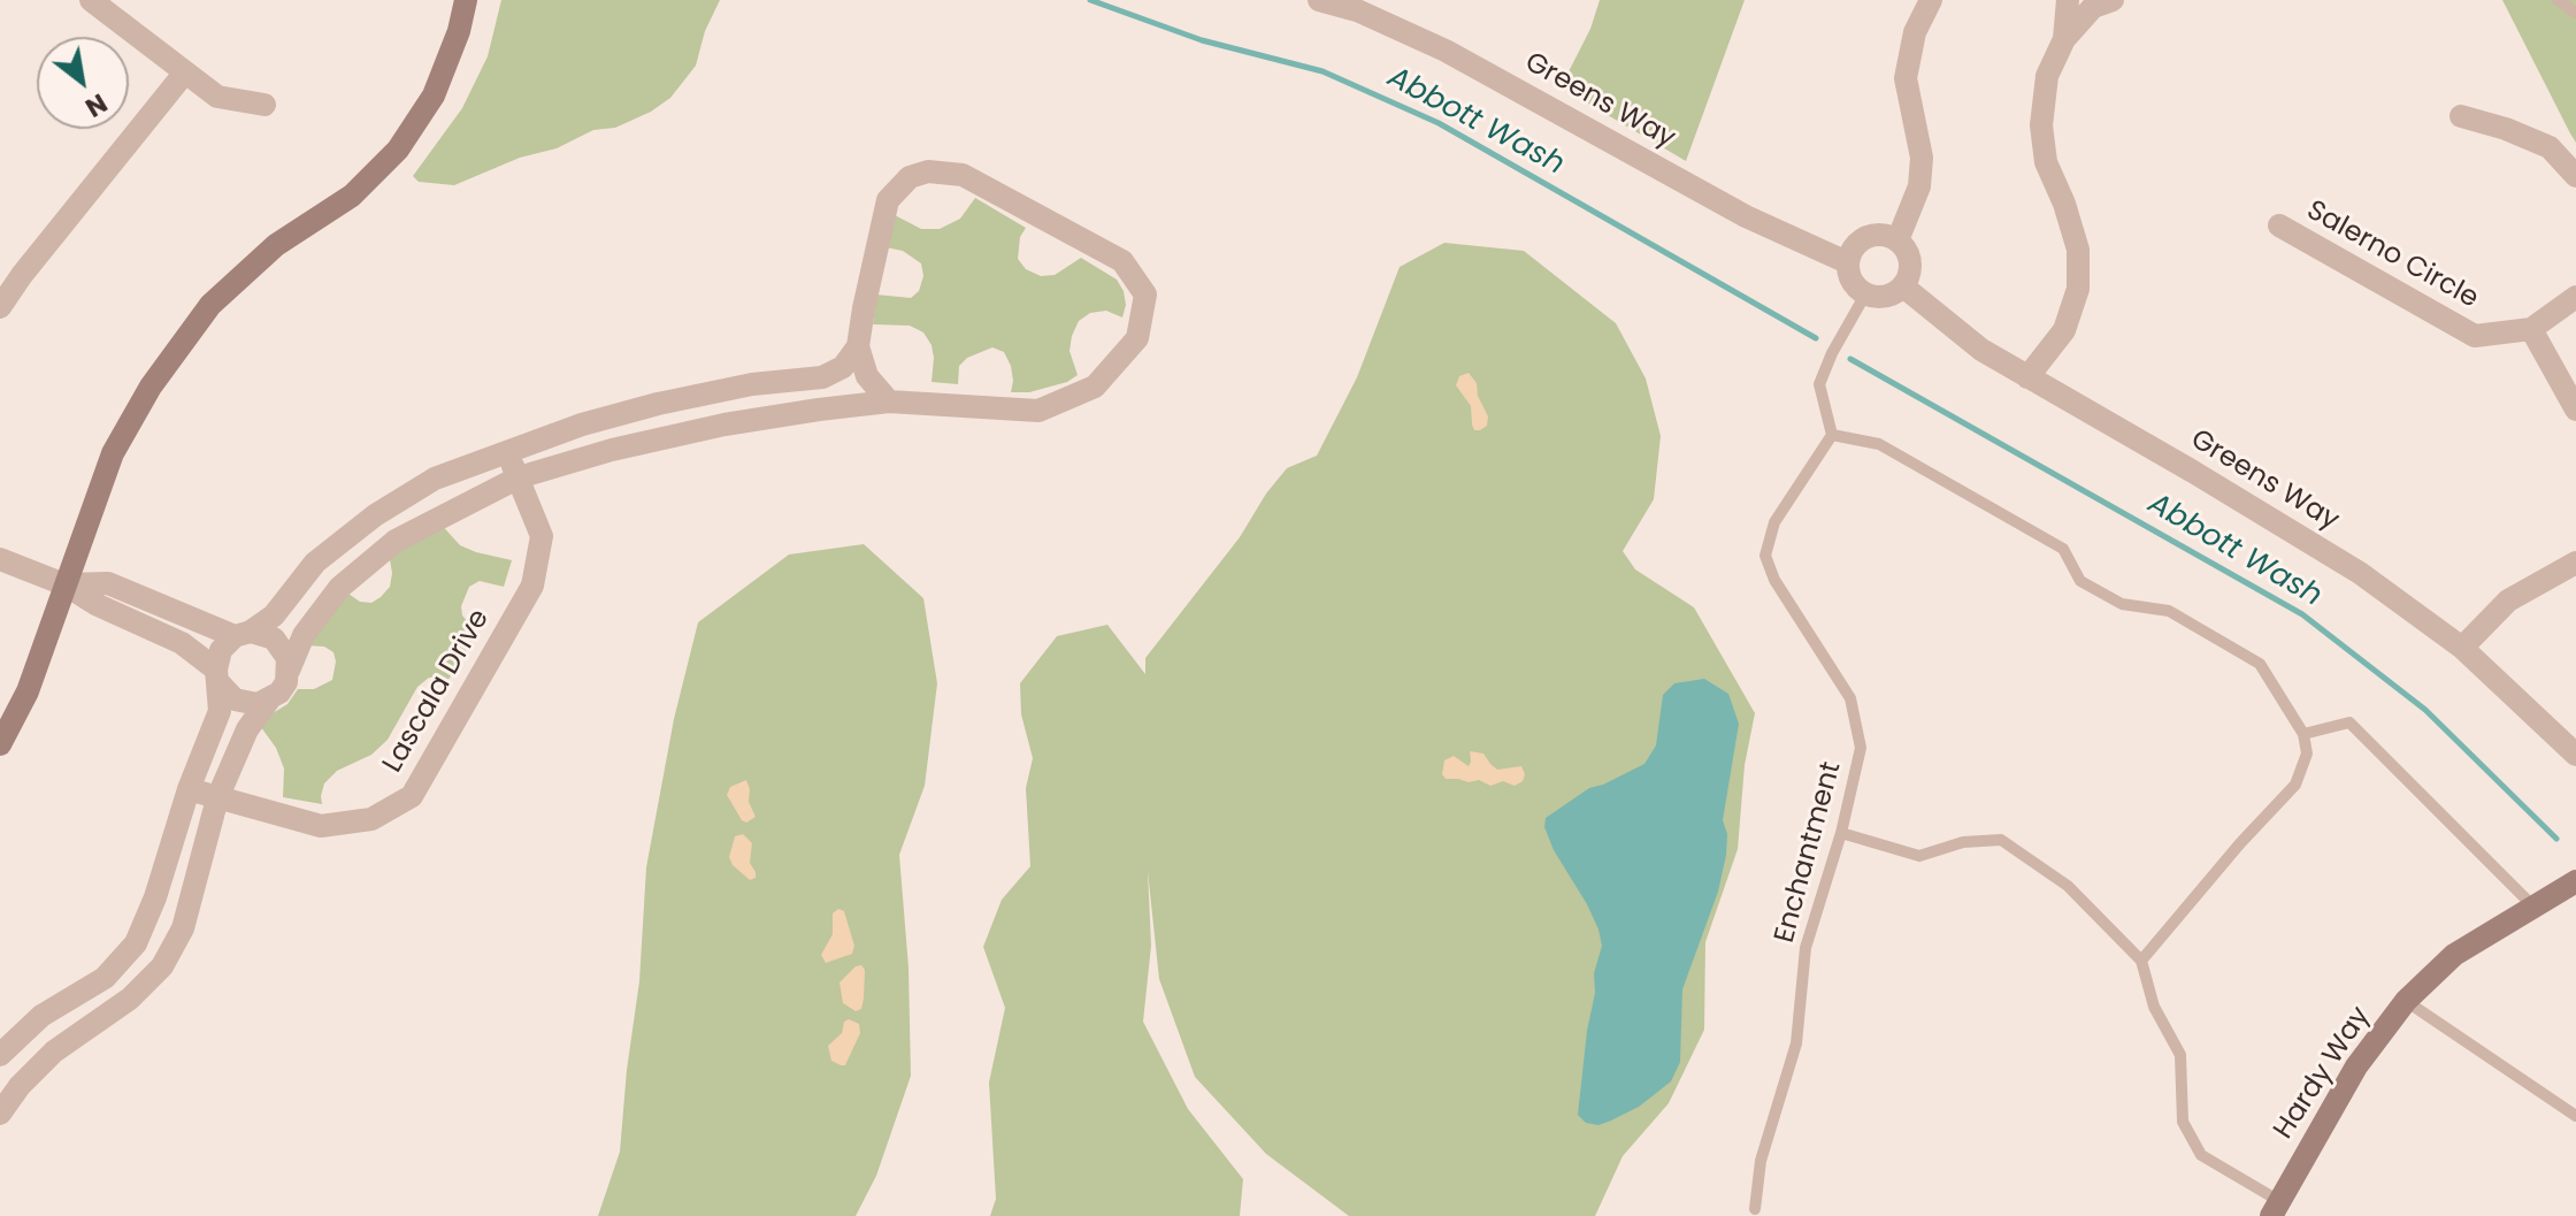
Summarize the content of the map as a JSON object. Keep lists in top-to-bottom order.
{
  "streets": {
    "street": [
      "Greens Way",
      "Salerno Circle",
      "Lascala Drive",
      "Hardy Way"
    ],
    "lane": ["Enchantment"]
  },
  "water": ["Abbott Wash"],
  "north": "bottom right"
}
